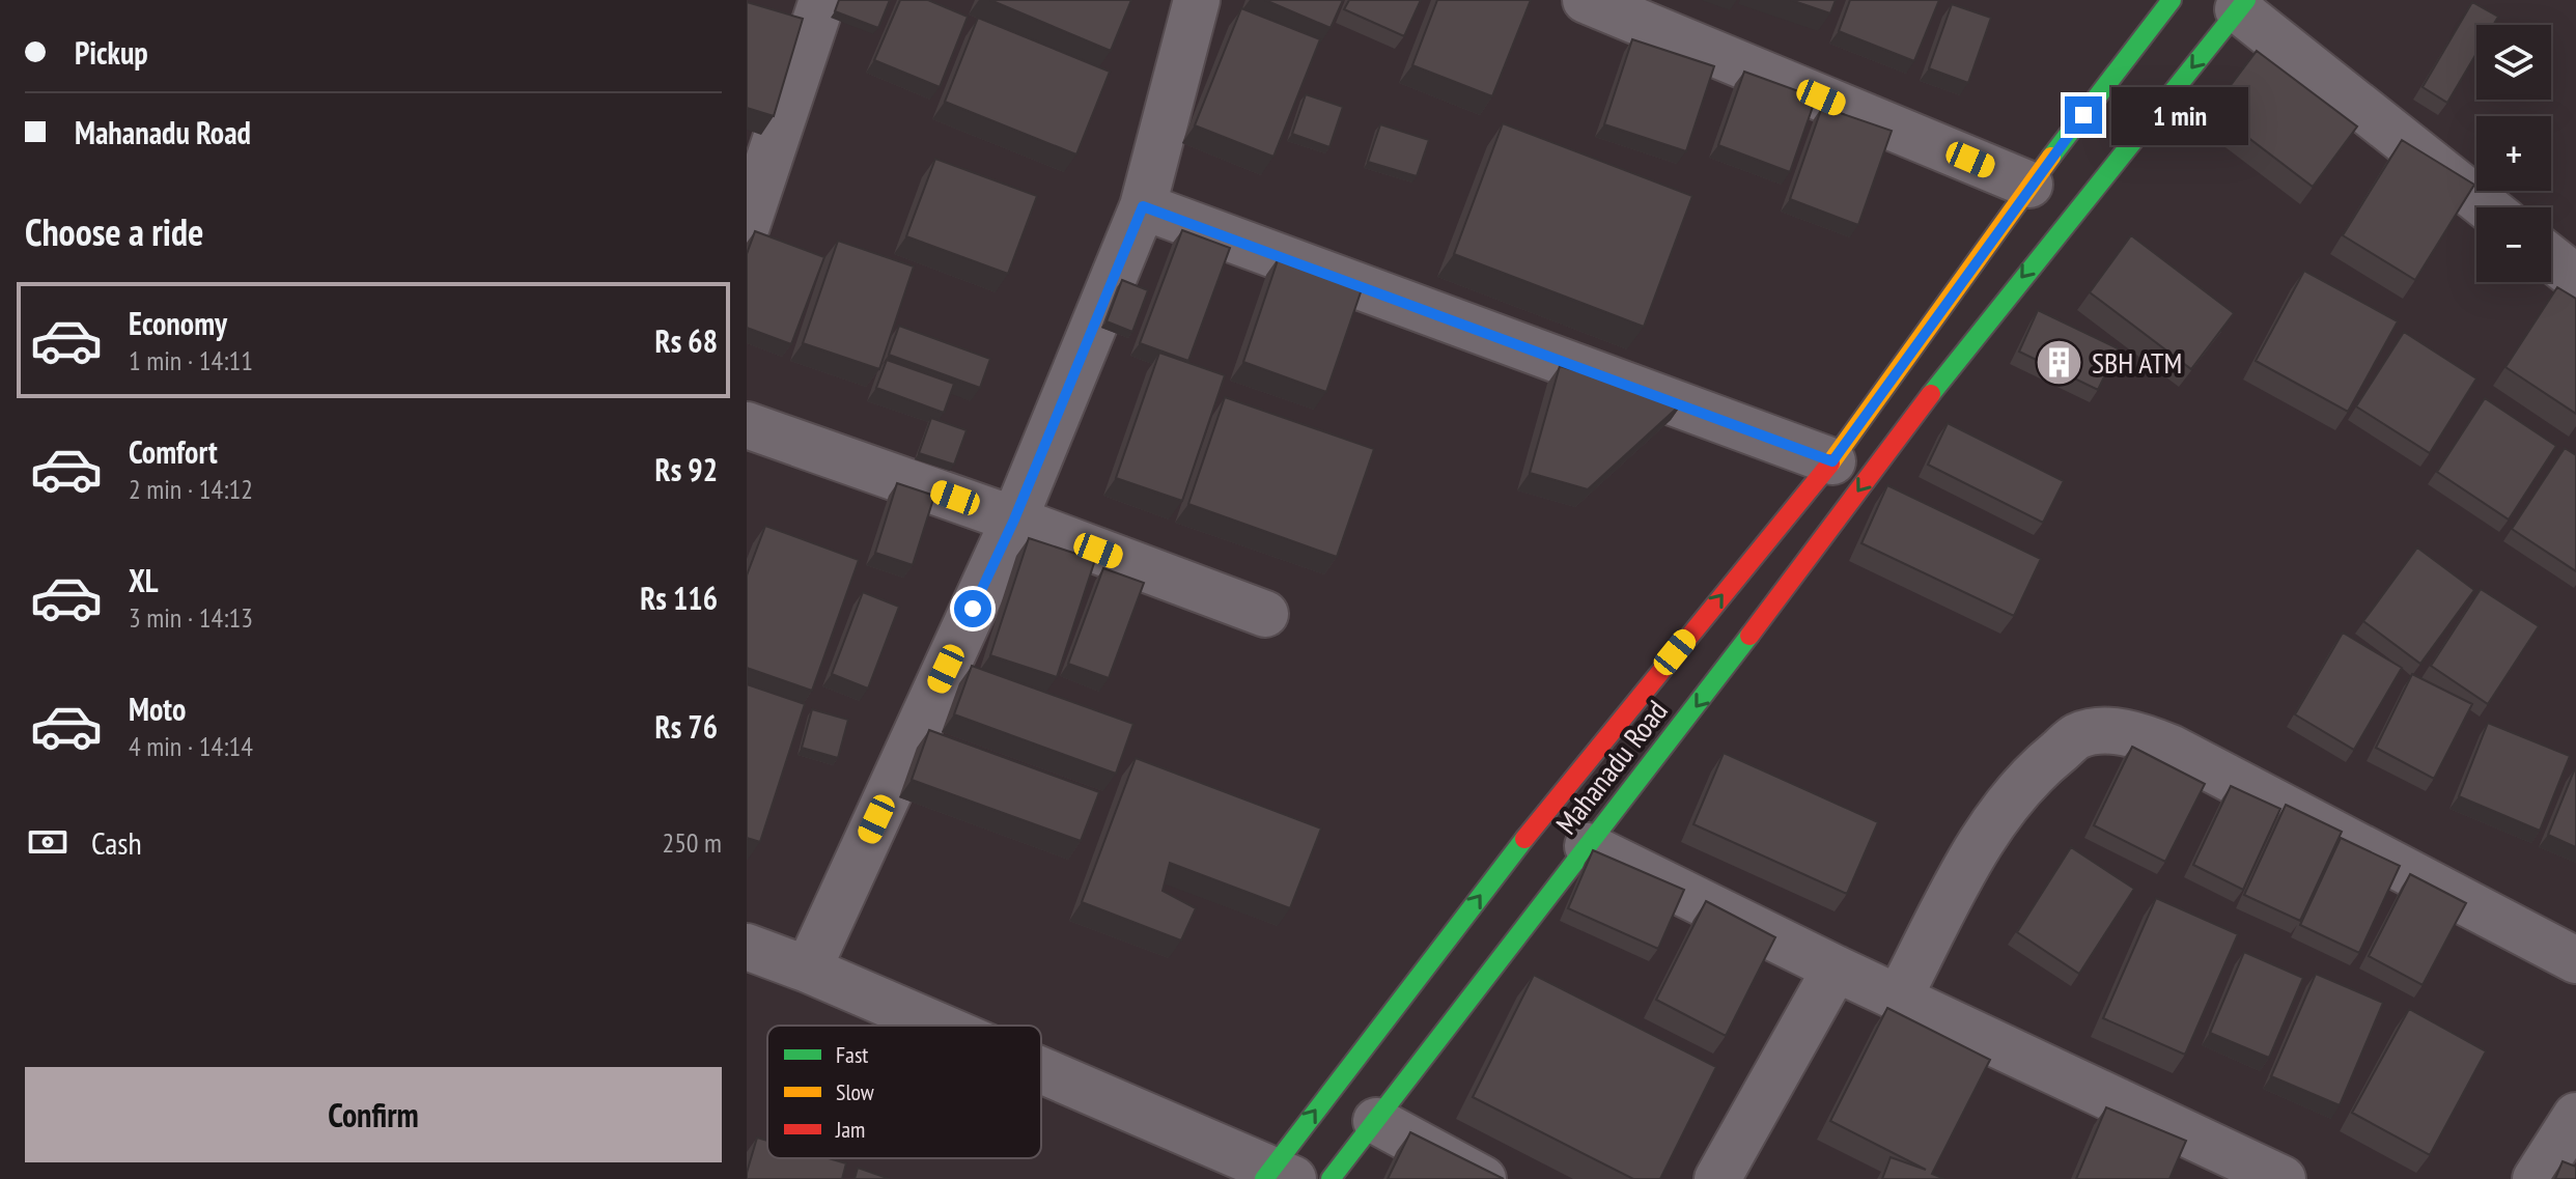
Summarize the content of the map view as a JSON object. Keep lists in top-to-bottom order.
{
  "streets": {
    "street": ["Mahanadu Road"]
  },
  "places": {
    "building": ["SBH ATM"]
  },
  "legend": ["Fast", "Slow", "Jam"],
  "page": {
    "banner": ["Pickup", "Mahanadu Road"],
    "map_buttons": ["+", "−"],
    "bubble": "1 min",
    "heading": "Choose a ride",
    "list": [
      {
        "name": "Economy",
        "note": "1 min · 14:11",
        "value": "Rs 68"
      },
      {
        "name": "Comfort",
        "note": "2 min · 14:12",
        "value": "Rs 92"
      },
      {
        "name": "XL",
        "note": "3 min · 14:13",
        "value": "Rs 116"
      },
      {
        "name": "Moto",
        "note": "4 min · 14:14",
        "value": "Rs 76"
      }
    ],
    "pay": ["Cash", "250 m"],
    "buttons": "Confirm"
  }
}
